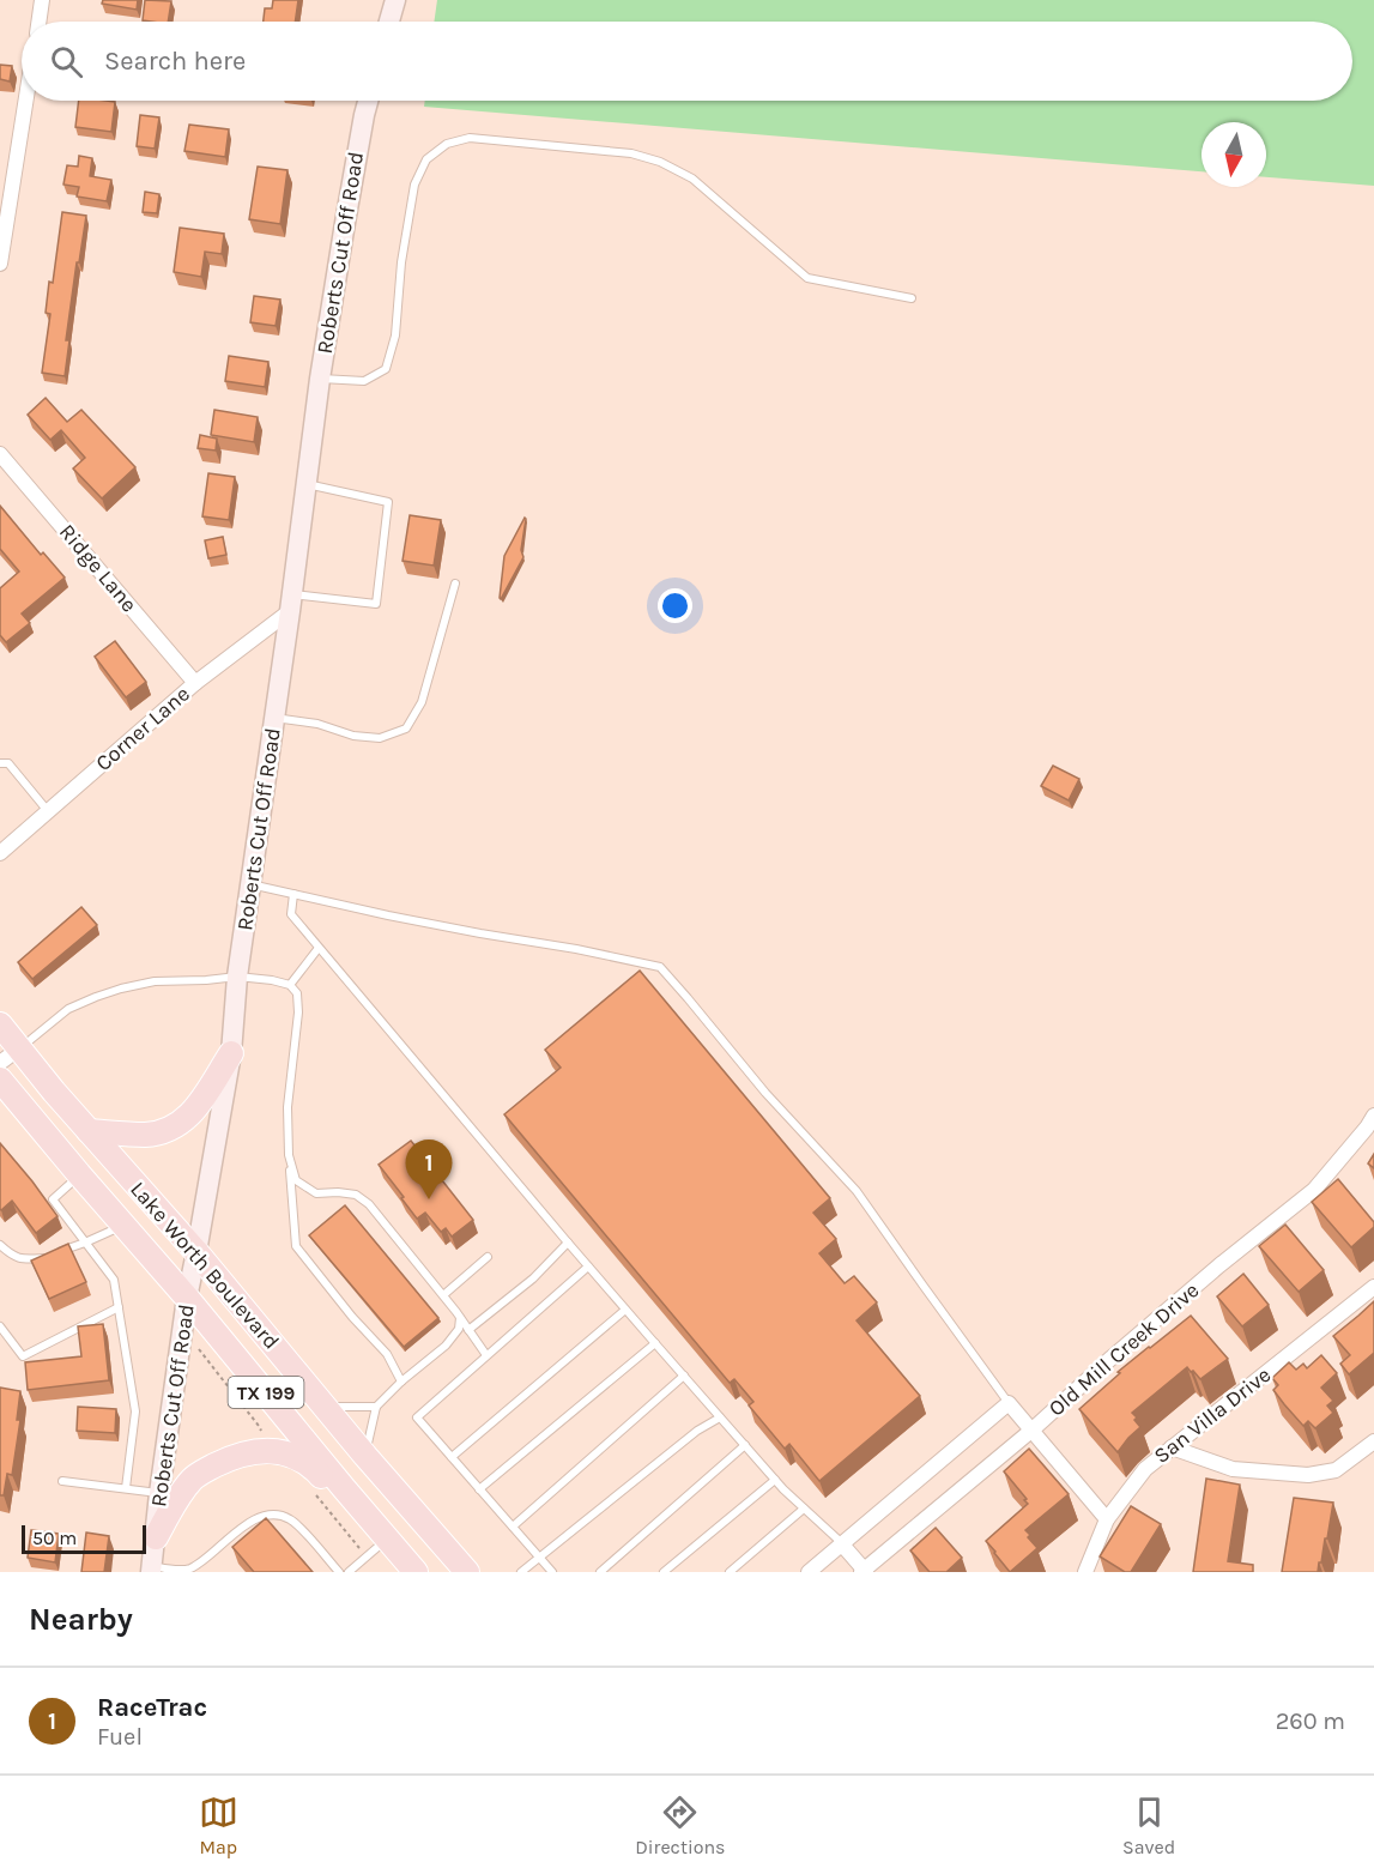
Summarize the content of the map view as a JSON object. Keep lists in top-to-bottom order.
{
  "streets": {
    "main road": ["Lake Worth Boulevard", "TX 199"],
    "street": [
      "Roberts Cut Off Road",
      "Ridge Lane",
      "Corner Lane",
      "Old Mill Creek Drive",
      "San Villa Drive"
    ]
  },
  "crossings": [
    ["Roberts Cut Off Road", "Corner Lane"],
    ["Roberts Cut Off Road", "Lake Worth Boulevard"],
    ["Ridge Lane", "Corner Lane"],
    ["Lake Worth Boulevard", "TX 199"]
  ],
  "scale_bar": "50 m",
  "north": "bottom",
  "page": {
    "search": "Search here",
    "pins": "1",
    "scale": "50 m",
    "heading": "Nearby",
    "list": [
      {
        "mark": "1",
        "name": "RaceTrac",
        "note": "Fuel",
        "value": "260 m"
      }
    ],
    "nav": ["Map", "Directions", "Saved"]
  }
}
